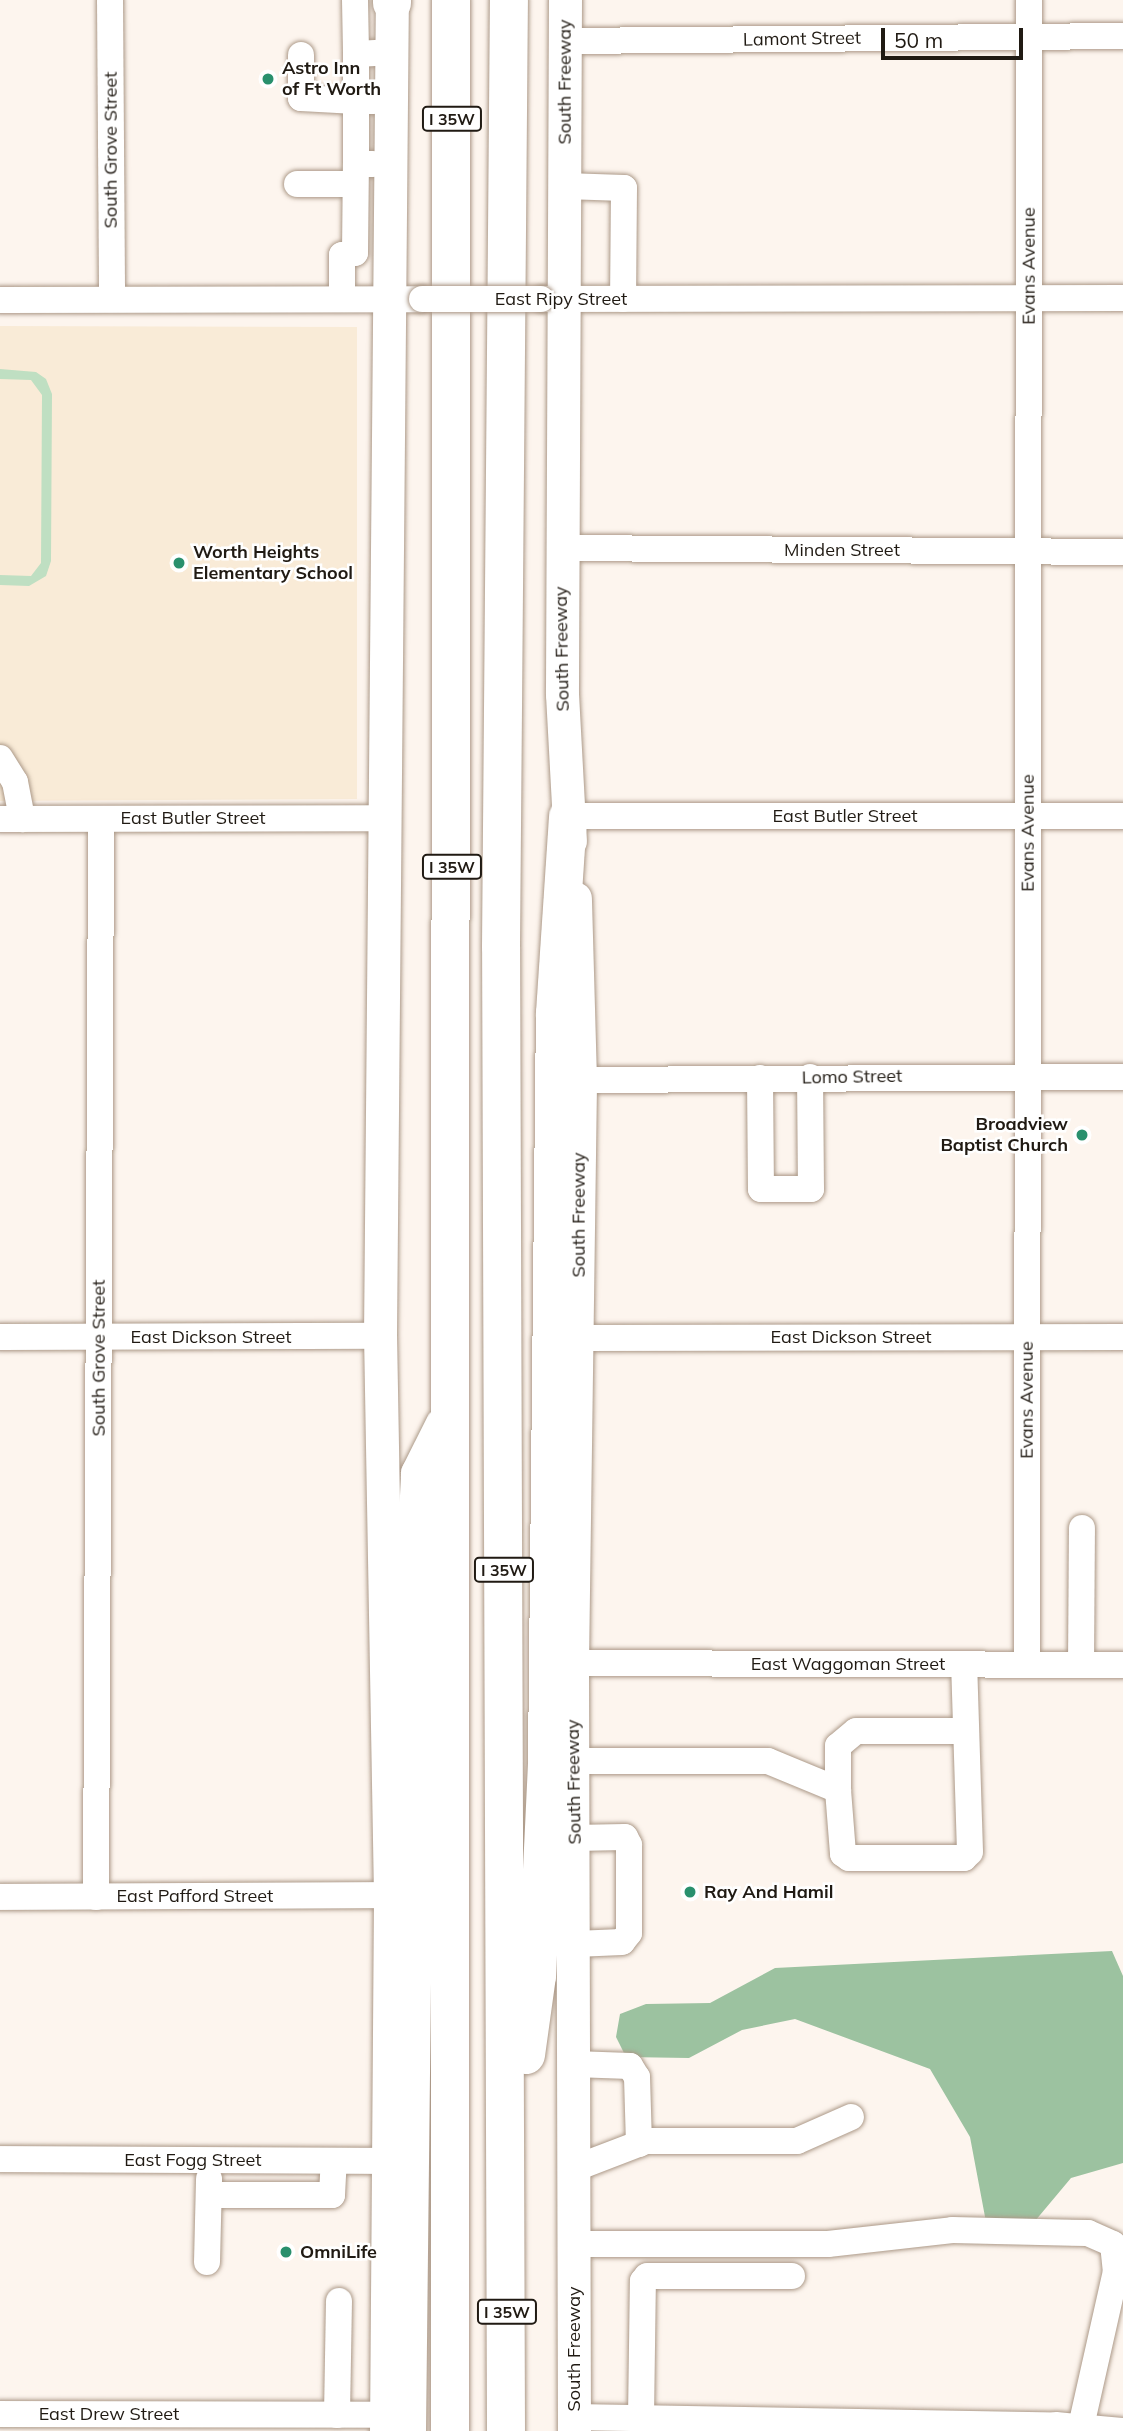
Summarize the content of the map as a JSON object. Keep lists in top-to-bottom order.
{
  "streets": {
    "highway": ["I 35W"],
    "main road": ["South Freeway"],
    "street": [
      "Lamont Street",
      "South Grove Street",
      "Evans Avenue",
      "East Ripy Street",
      "Minden Street",
      "East Butler Street",
      "Lomo Street",
      "East Dickson Street",
      "East Waggoman Street",
      "East Pafford Street",
      "East Fogg Street",
      "East Drew Street"
    ]
  },
  "crossings": [
    ["Lamont Street", "South Freeway"],
    ["Lamont Street", "Evans Avenue"],
    ["South Freeway", "East Ripy Street"],
    ["South Freeway", "Minden Street"],
    ["South Freeway", "East Butler Street"],
    ["South Freeway", "Lomo Street"],
    ["South Freeway", "East Dickson Street"],
    ["South Freeway", "East Waggoman Street"],
    ["South Grove Street", "East Ripy Street"],
    ["South Grove Street", "East Butler Street"],
    ["South Grove Street", "East Dickson Street"],
    ["South Grove Street", "East Pafford Street"],
    ["Evans Avenue", "East Ripy Street"],
    ["Evans Avenue", "Minden Street"],
    ["Evans Avenue", "East Butler Street"],
    ["Evans Avenue", "Lomo Street"],
    ["Evans Avenue", "East Dickson Street"],
    ["Evans Avenue", "East Waggoman Street"]
  ],
  "places": [
    "Astro Inn of Ft Worth",
    "Worth Heights Elementary School",
    "Broadview Baptist Church",
    "Ray And Hamil",
    "OmniLife"
  ],
  "scale_bar": "50 m"
}
